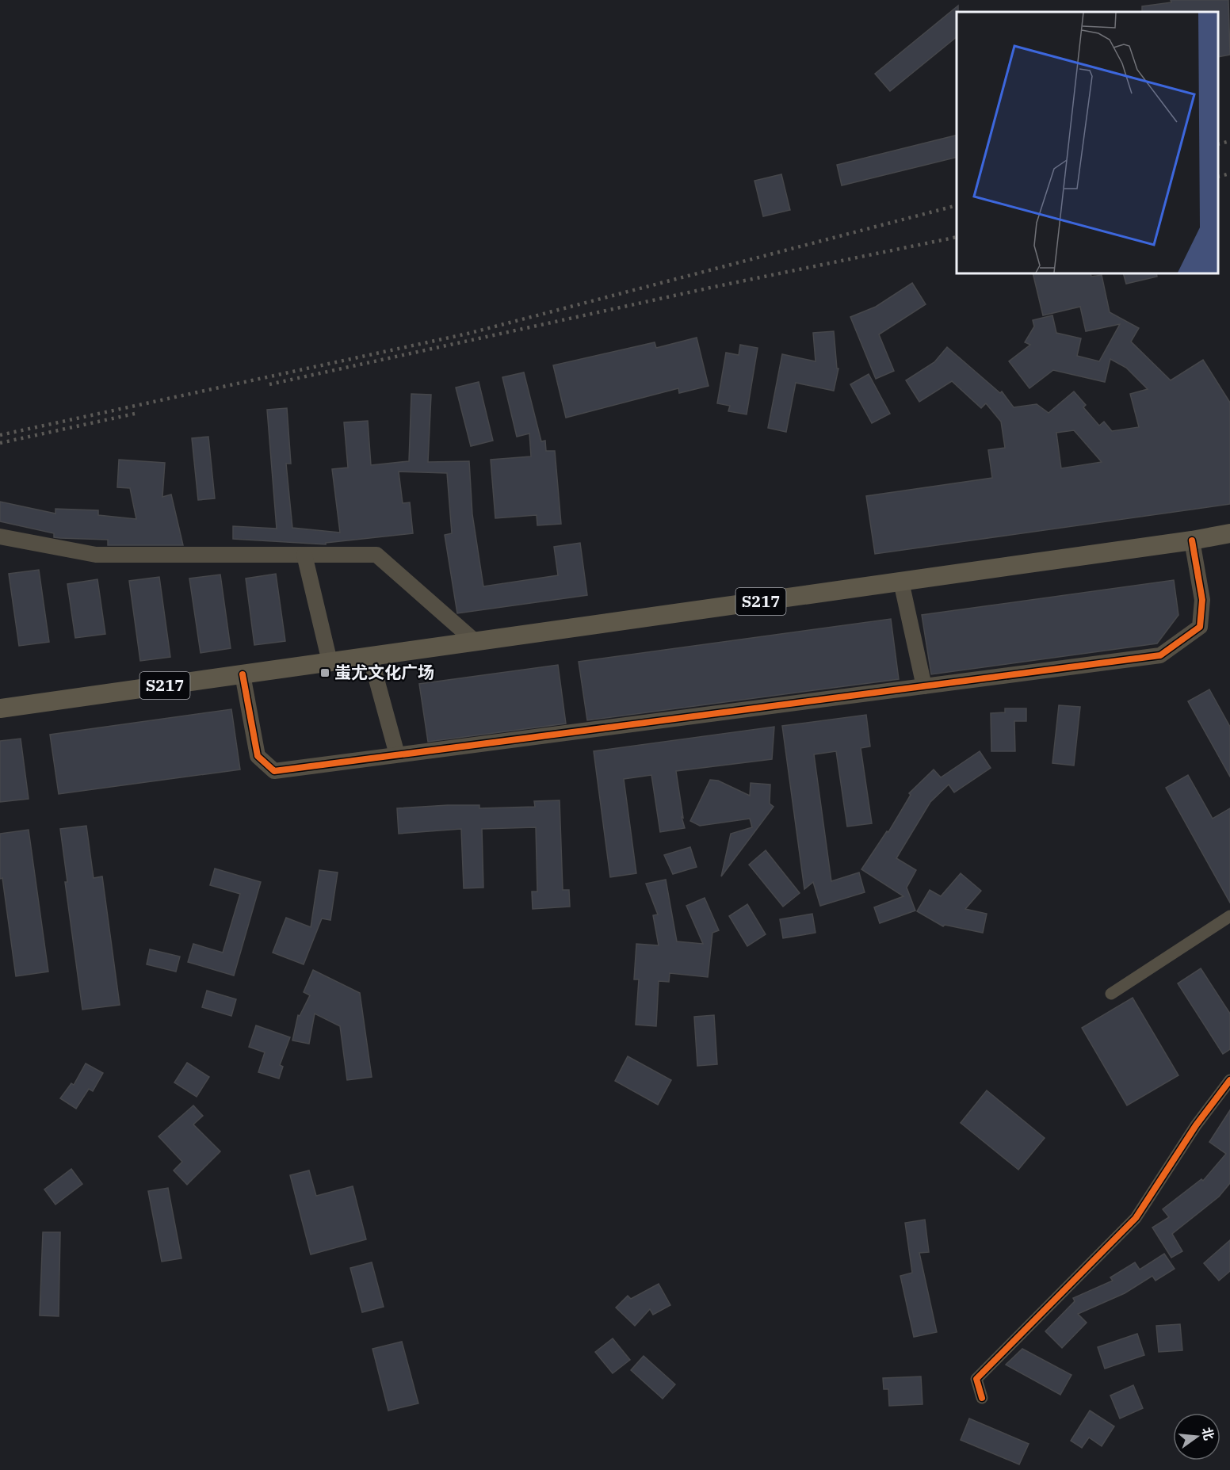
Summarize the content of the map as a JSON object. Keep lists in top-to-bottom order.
{
  "streets": {
    "main road": ["S217"]
  },
  "places": {
    "transit": ["蚩尤文化广场"]
  },
  "north": "right"
}
